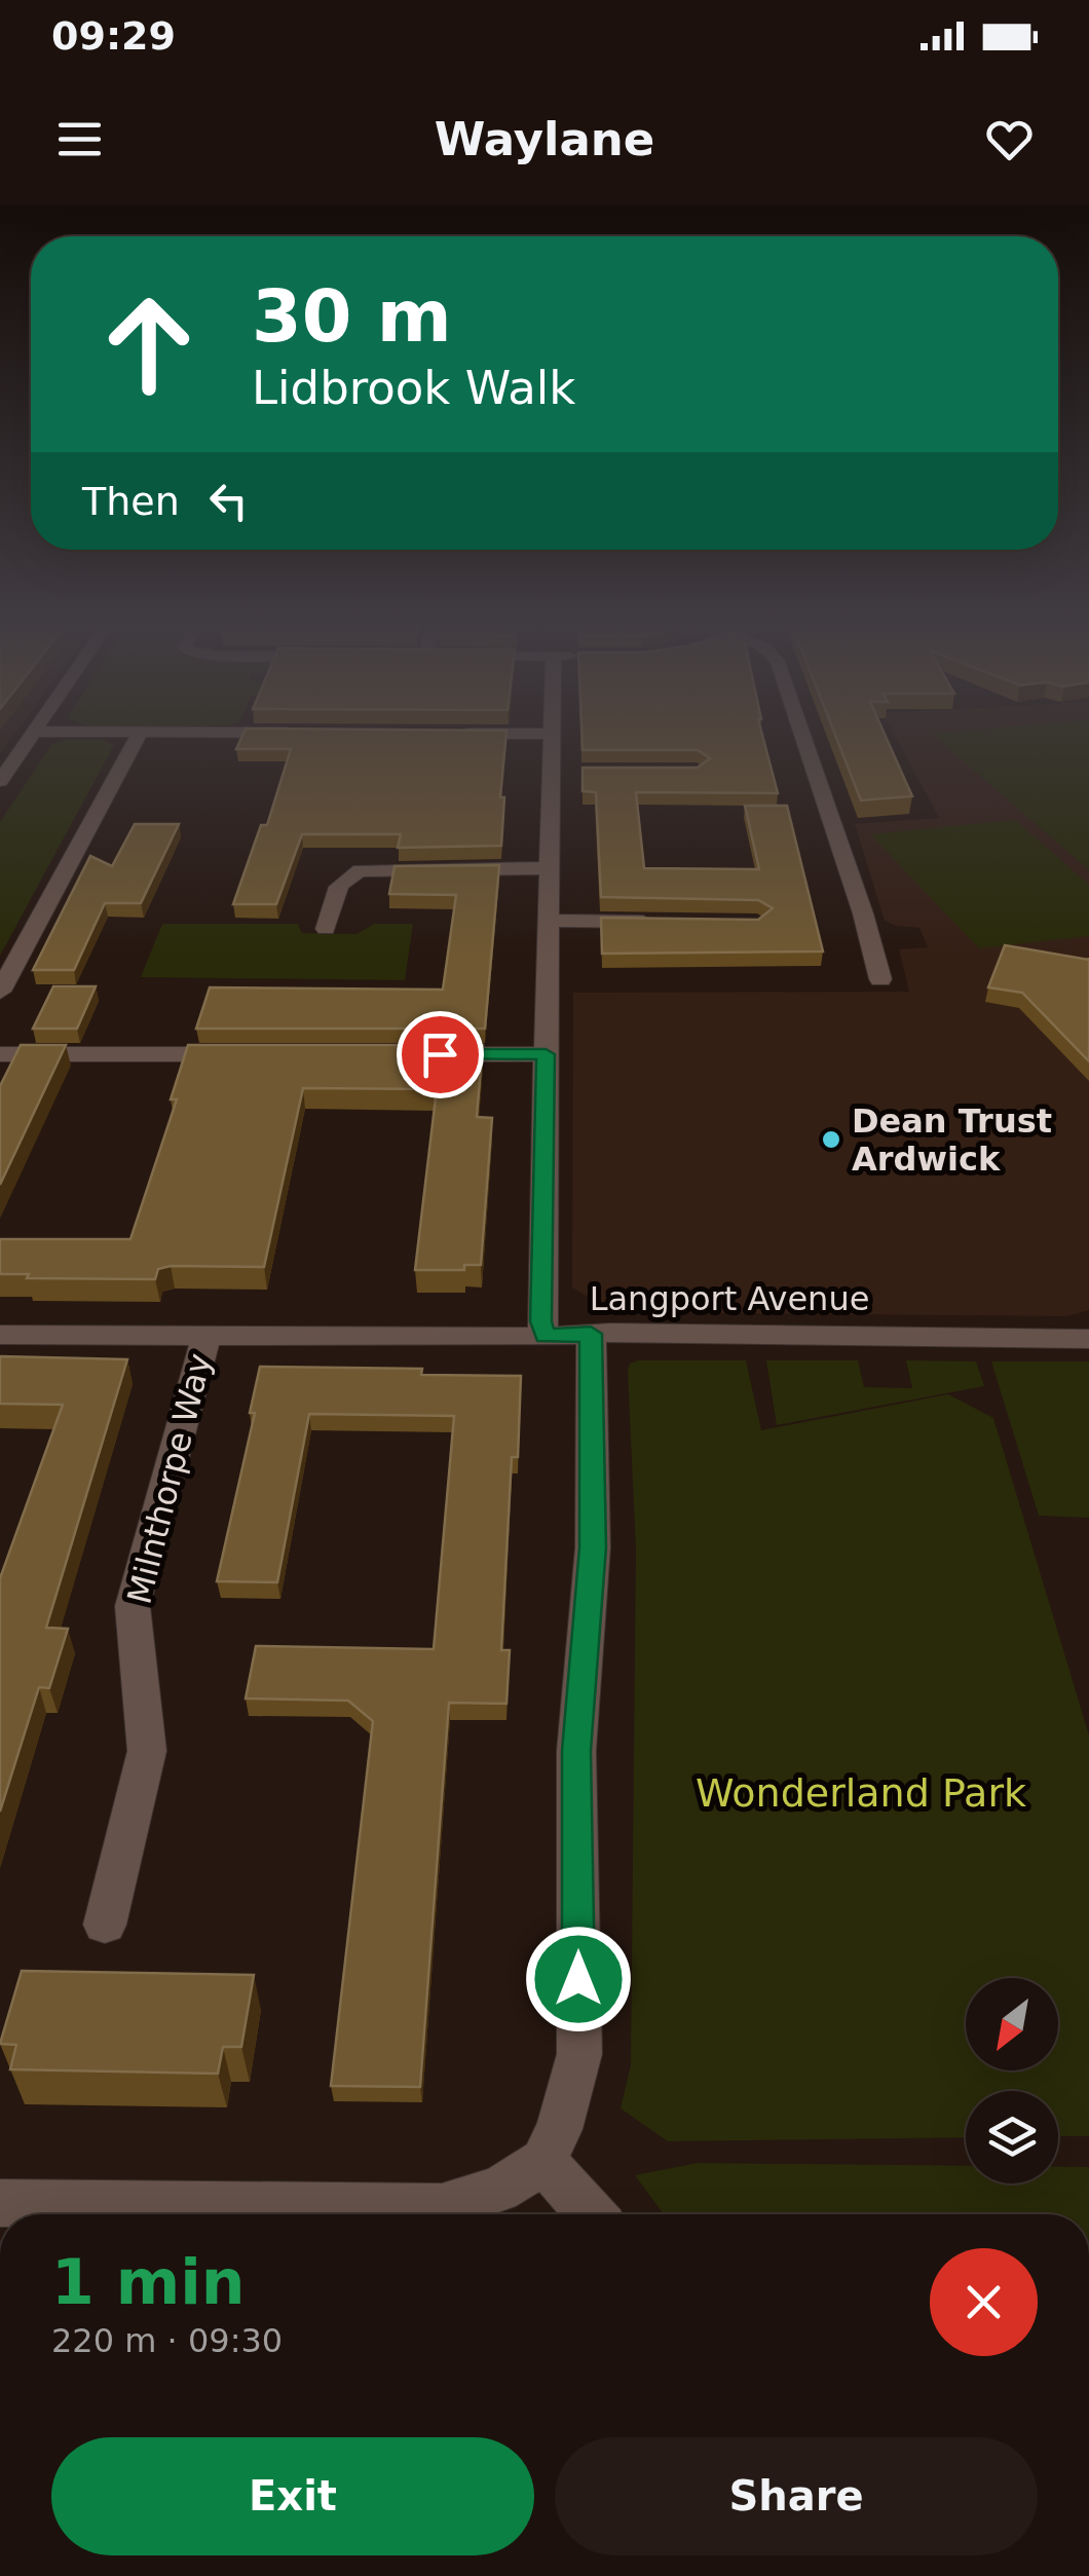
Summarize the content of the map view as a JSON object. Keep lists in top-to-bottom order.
{
  "streets": {
    "street": ["Langport Avenue", "Milnthorpe Way"]
  },
  "crossings": [
    ["Langport Avenue", "Milnthorpe Way"]
  ],
  "parks": ["Wonderland Park"],
  "places": ["Dean Trust Ardwick"],
  "north": "bottom left",
  "page": {
    "status": "09:29",
    "header": "Waylane",
    "turn": ["30 m", "Lidbrook Walk"],
    "then": "Then",
    "heading": ["1 min", "220 m · 09:30"],
    "buttons": ["Exit", "Share"]
  }
}
